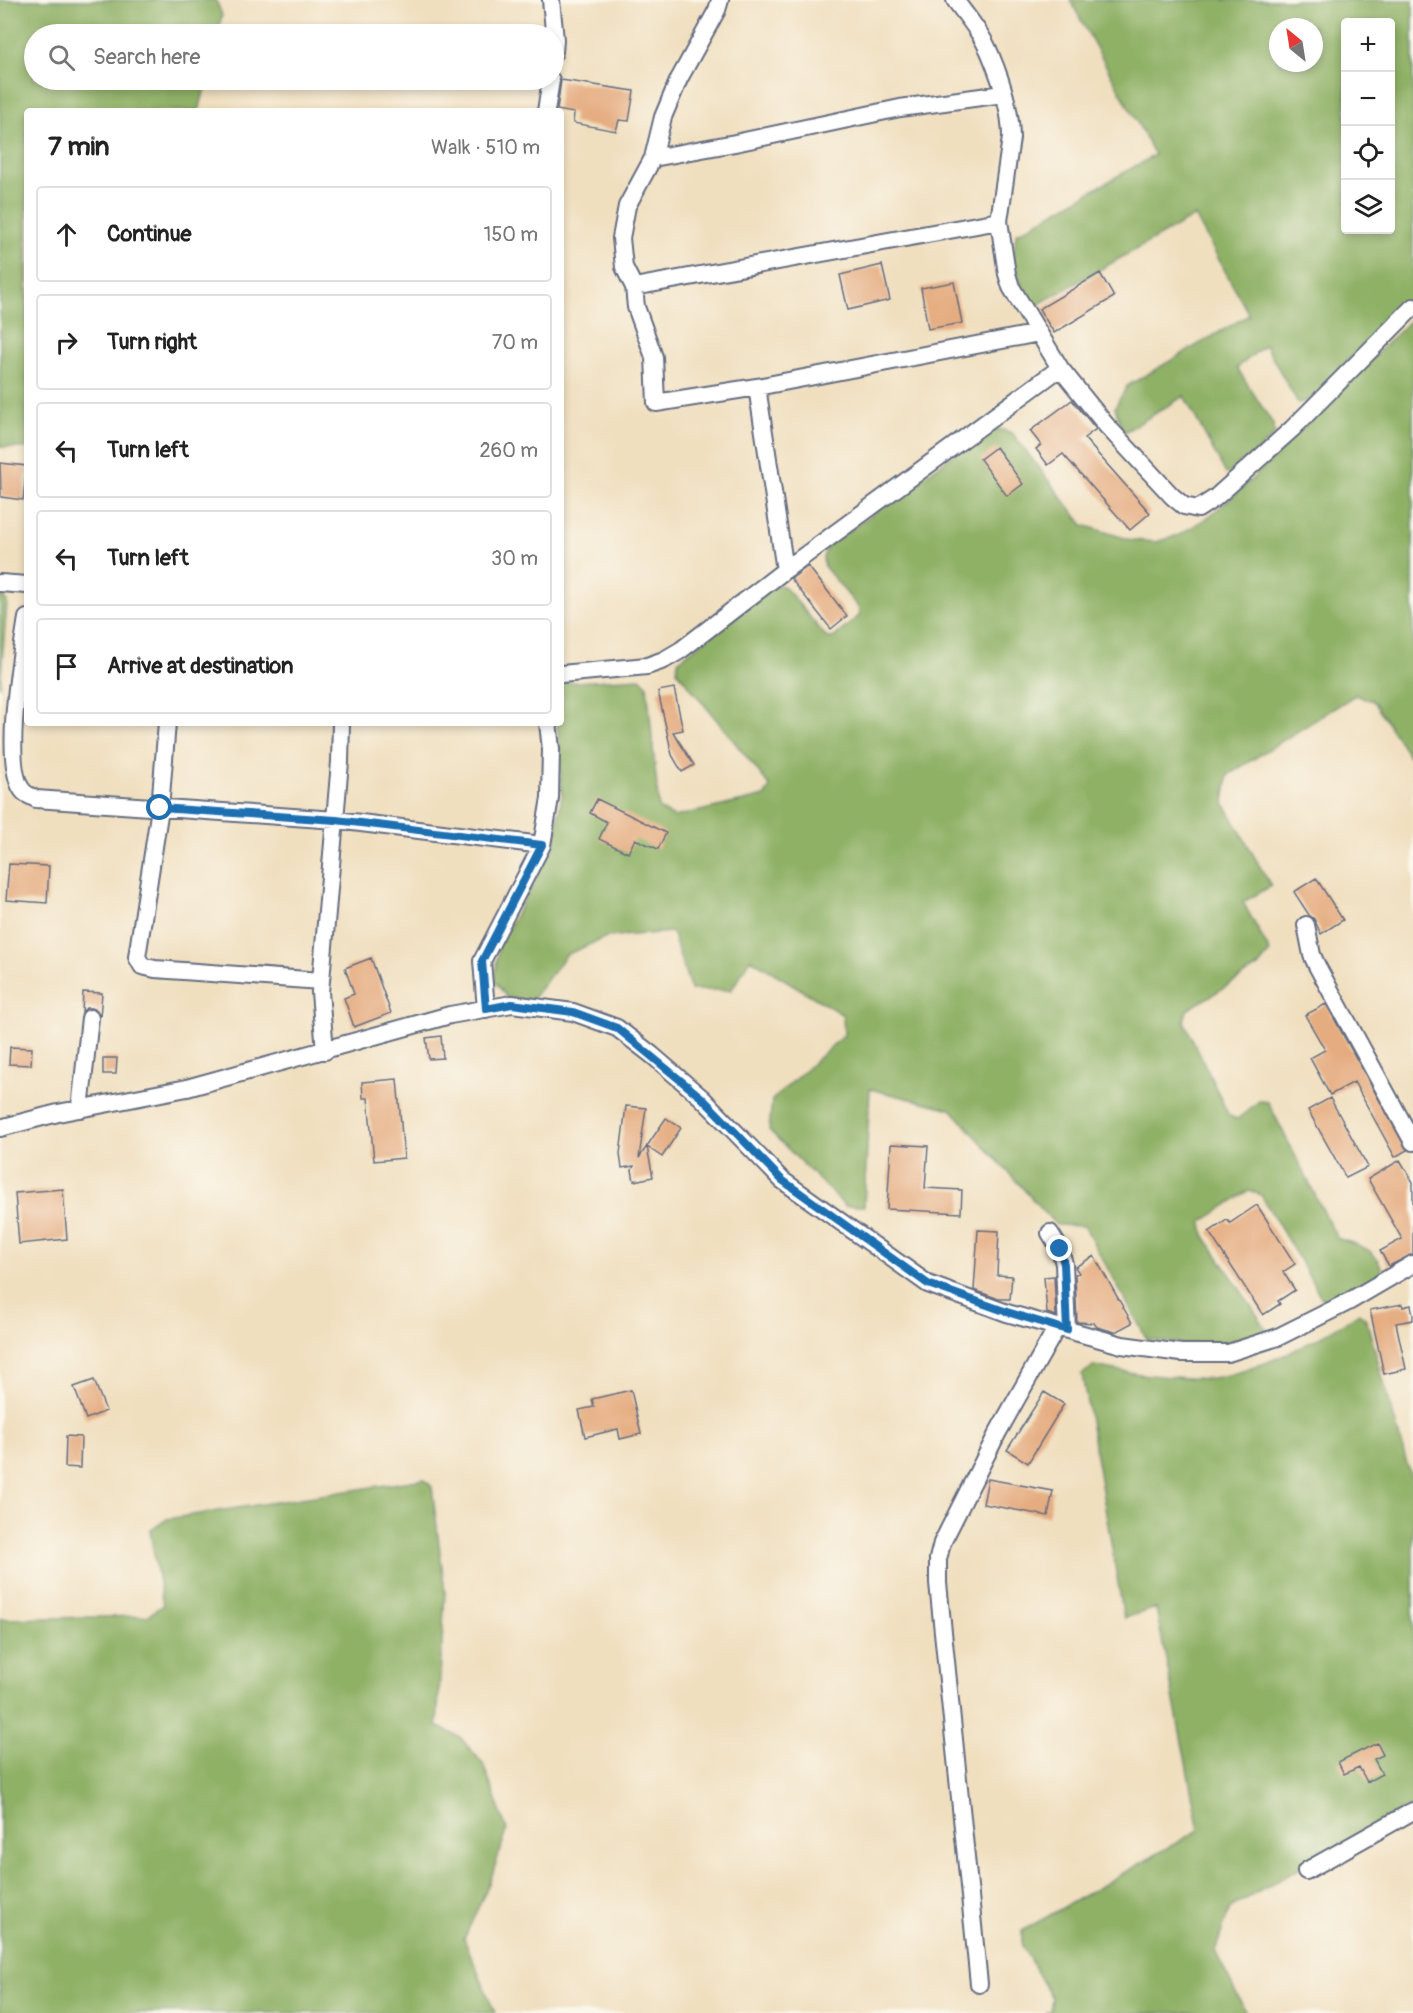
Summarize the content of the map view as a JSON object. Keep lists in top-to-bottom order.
{
  "north": "top left",
  "page": {
    "map_buttons": ["+", "−"],
    "search": "Search here",
    "heading": ["7 min", "Walk · 510 m"],
    "list": [
      ["Continue", "150 m"],
      ["Turn right", "70 m"],
      ["Turn left", "260 m"],
      ["Turn left", "30 m"],
      "Arrive at destination"
    ]
  }
}
